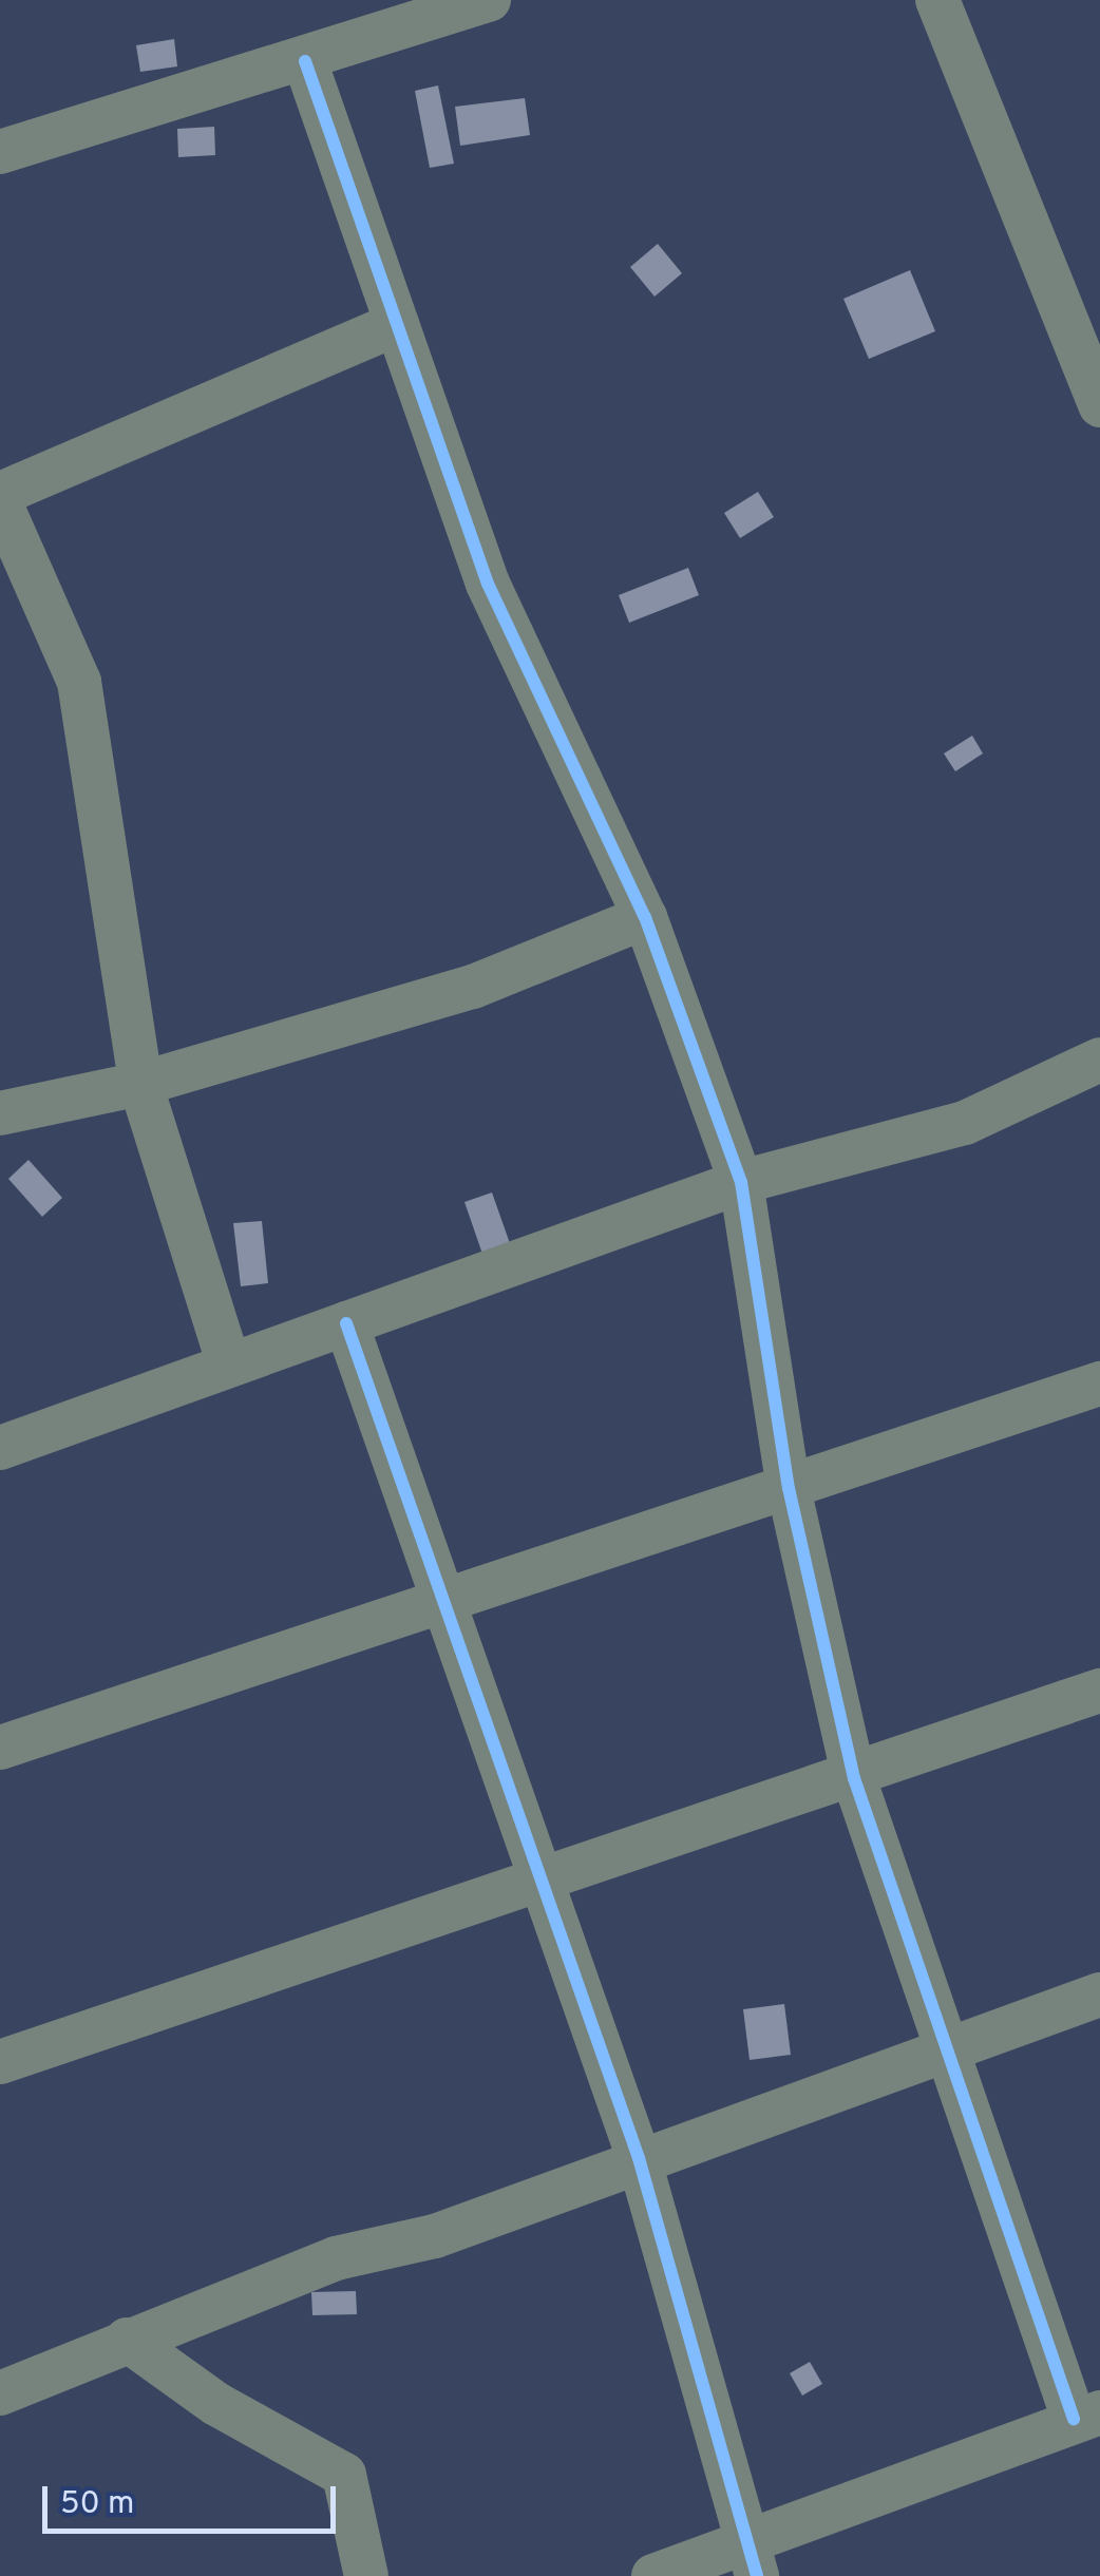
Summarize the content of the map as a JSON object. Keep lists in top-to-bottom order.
{
  "scale_bar": "50 m"
}
